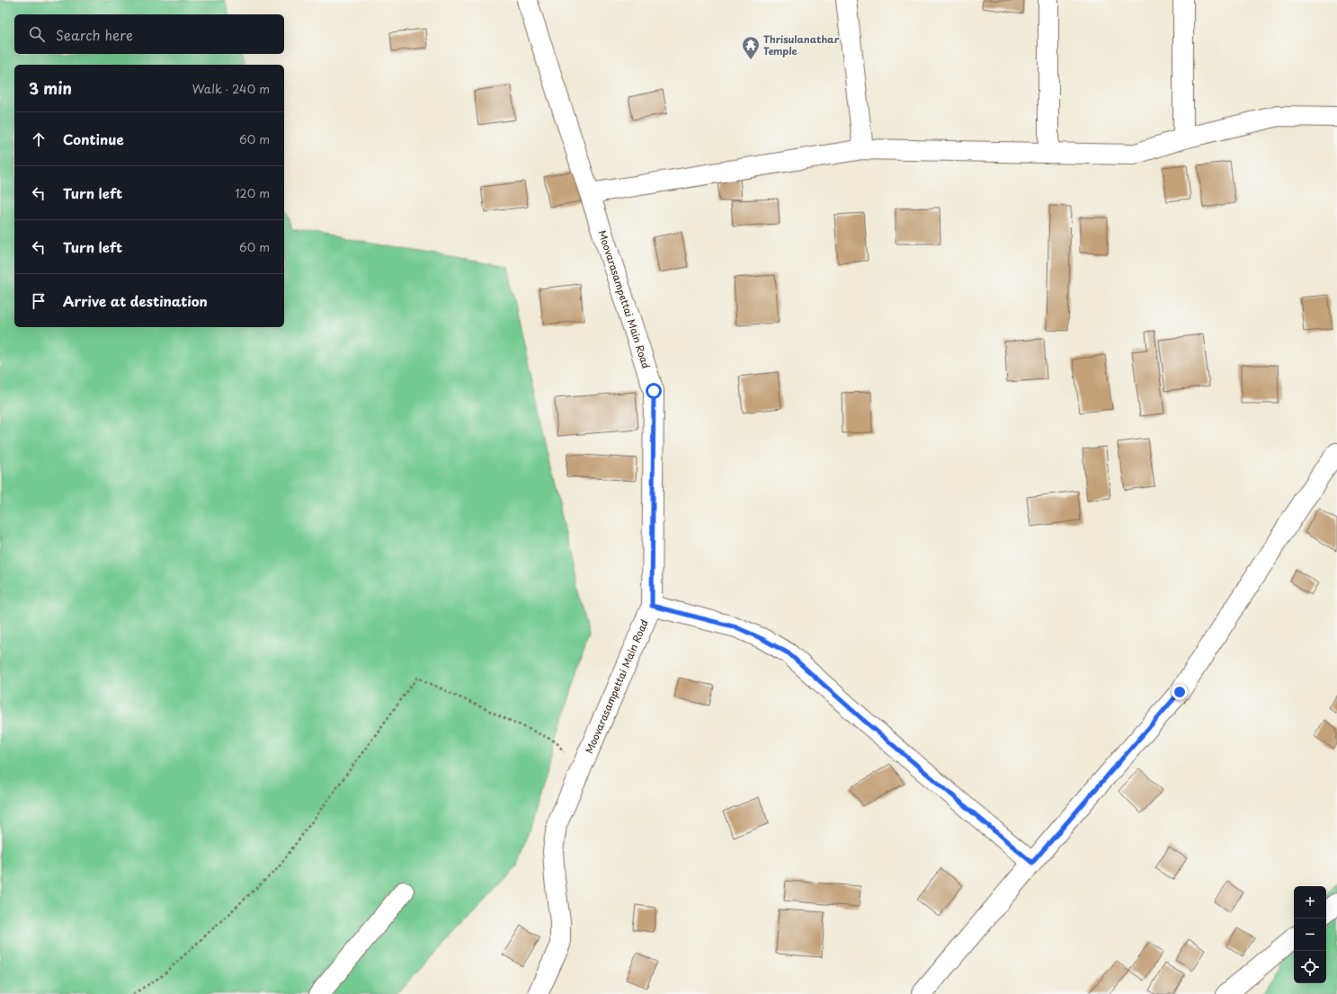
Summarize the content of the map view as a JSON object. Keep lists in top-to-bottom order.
{
  "streets": {
    "street": ["Moovarasampettai Main Road"]
  },
  "places": {
    "temple": ["Thrisulanathar Temple"]
  },
  "page": {
    "search": "Search here",
    "heading": ["3 min", "Walk · 240 m"],
    "list": [
      ["Continue", "60 m"],
      ["Turn left", "120 m"],
      ["Turn left", "60 m"],
      "Arrive at destination"
    ],
    "map_buttons": ["+", "−"]
  }
}
